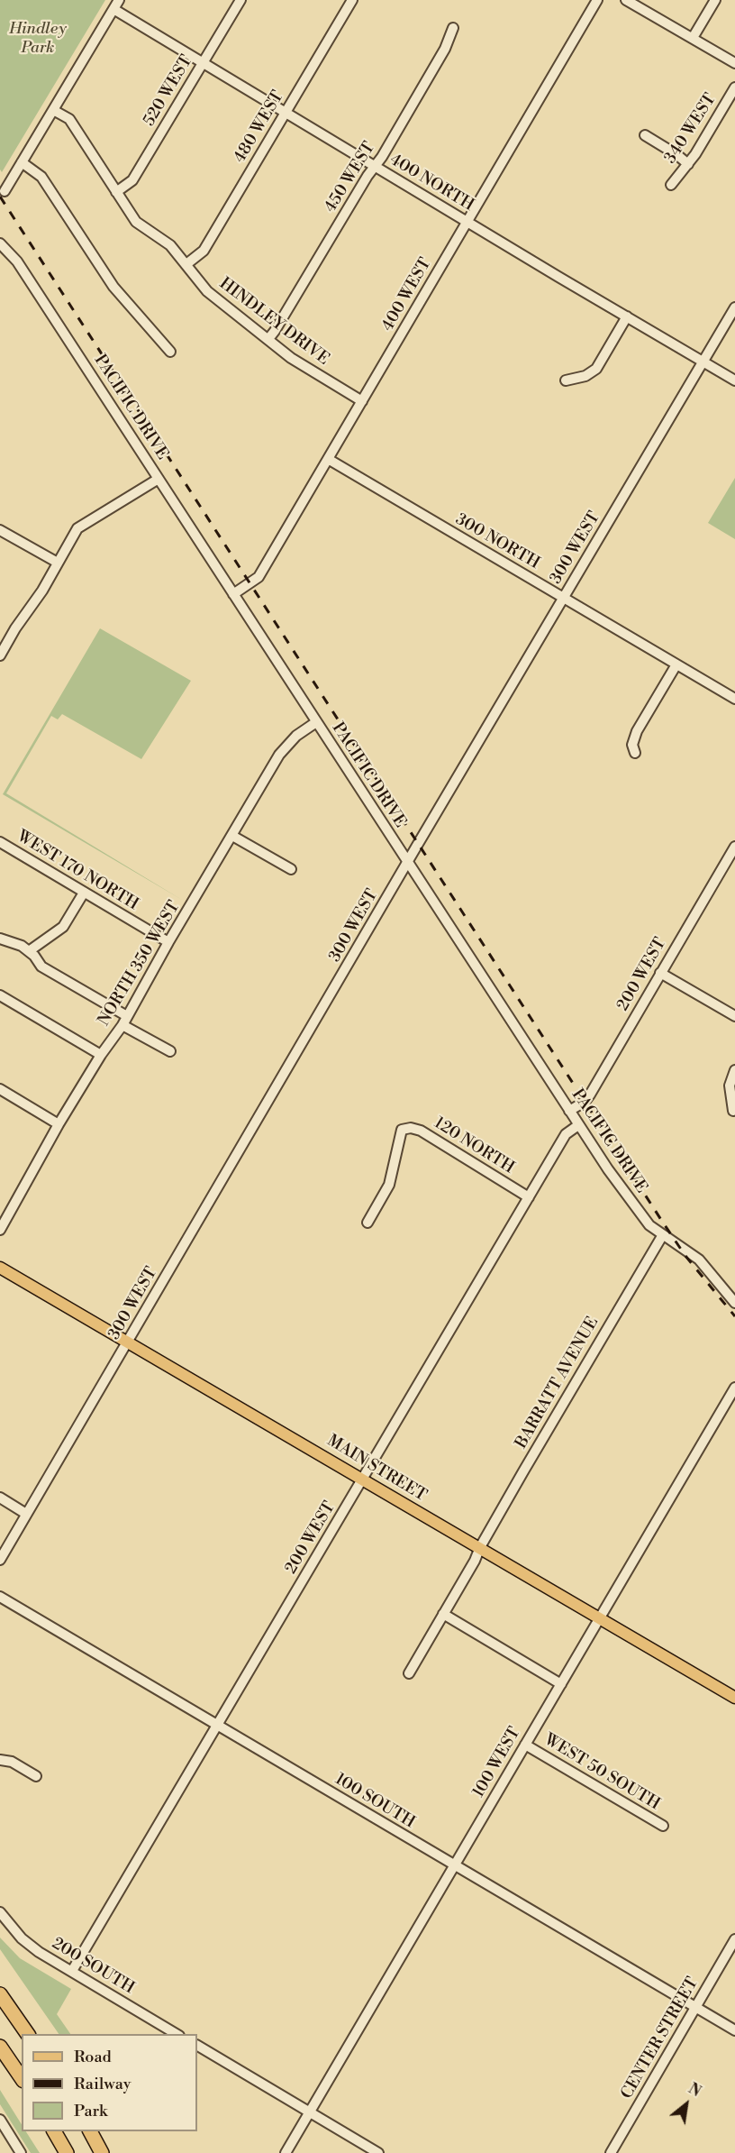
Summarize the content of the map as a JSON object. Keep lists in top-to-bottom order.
{
  "streets": {
    "main road": ["MAIN STREET"],
    "street": [
      "520 WEST",
      "480 WEST",
      "340 WEST",
      "450 WEST",
      "400 NORTH",
      "400 WEST",
      "HINDLEY DRIVE",
      "PACIFIC DRIVE",
      "300 NORTH",
      "300 WEST",
      "WEST 170 NORTH",
      "NORTH 350 WEST",
      "200 WEST",
      "120 NORTH",
      "BARRATT AVENUE",
      "100 WEST",
      "WEST 50 SOUTH",
      "100 SOUTH",
      "200 SOUTH",
      "CENTER STREET"
    ]
  },
  "crossings": [
    ["520 WEST", "400 NORTH"],
    ["520 WEST", "HINDLEY DRIVE"],
    ["480 WEST", "400 NORTH"],
    ["480 WEST", "HINDLEY DRIVE"],
    ["450 WEST", "400 NORTH"],
    ["450 WEST", "HINDLEY DRIVE"],
    ["400 NORTH", "400 WEST"],
    ["400 NORTH", "300 WEST"],
    ["400 WEST", "HINDLEY DRIVE"],
    ["400 WEST", "PACIFIC DRIVE"],
    ["400 WEST", "300 NORTH"],
    ["PACIFIC DRIVE", "300 WEST"],
    ["PACIFIC DRIVE", "NORTH 350 WEST"],
    ["PACIFIC DRIVE", "200 WEST"],
    ["PACIFIC DRIVE", "BARRATT AVENUE"],
    ["300 NORTH", "300 WEST"],
    ["300 WEST", "MAIN STREET"],
    ["WEST 170 NORTH", "NORTH 350 WEST"],
    ["200 WEST", "120 NORTH"],
    ["200 WEST", "MAIN STREET"],
    ["200 WEST", "100 SOUTH"],
    ["200 WEST", "200 SOUTH"],
    ["BARRATT AVENUE", "MAIN STREET"],
    ["MAIN STREET", "100 WEST"],
    ["100 WEST", "WEST 50 SOUTH"],
    ["100 WEST", "100 SOUTH"],
    ["100 SOUTH", "CENTER STREET"]
  ],
  "parks": ["Hindley Park"],
  "legend": ["Road", "Railway", "Park"],
  "north": "top right"
}
